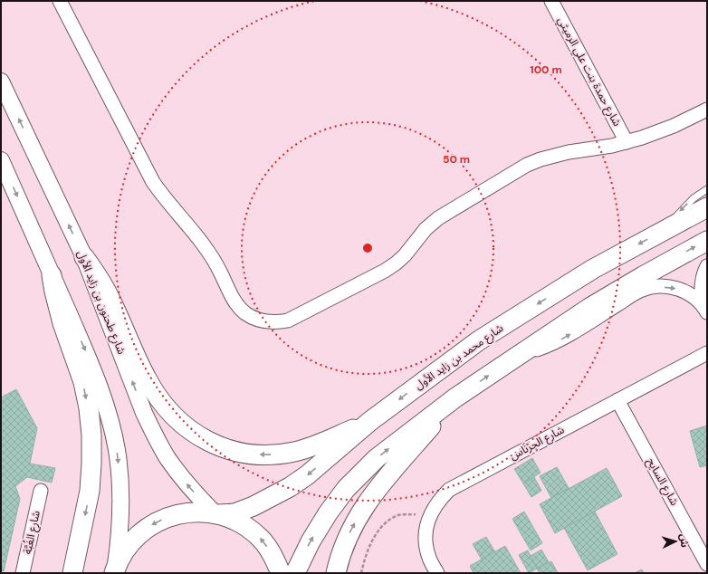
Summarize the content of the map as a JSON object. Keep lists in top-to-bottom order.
{
  "streets": {
    "main road": ["شارع محمد بن زايد الأول"],
    "street": [
      "شارع حمدة بنت علي الرميثي",
      "شارع طحنون بن زايد الأول",
      "شارع الجِرْنَاس",
      "شارع السايح",
      "شارع الغُبَّة"
    ]
  },
  "crossings": [
    ["شارع طحنون بن زايد الأول", "شارع محمد بن زايد الأول"],
    ["شارع الجِرْنَاس", "شارع السايح"]
  ],
  "north": "right",
  "rings": ["100 m", "50 m"]
}
